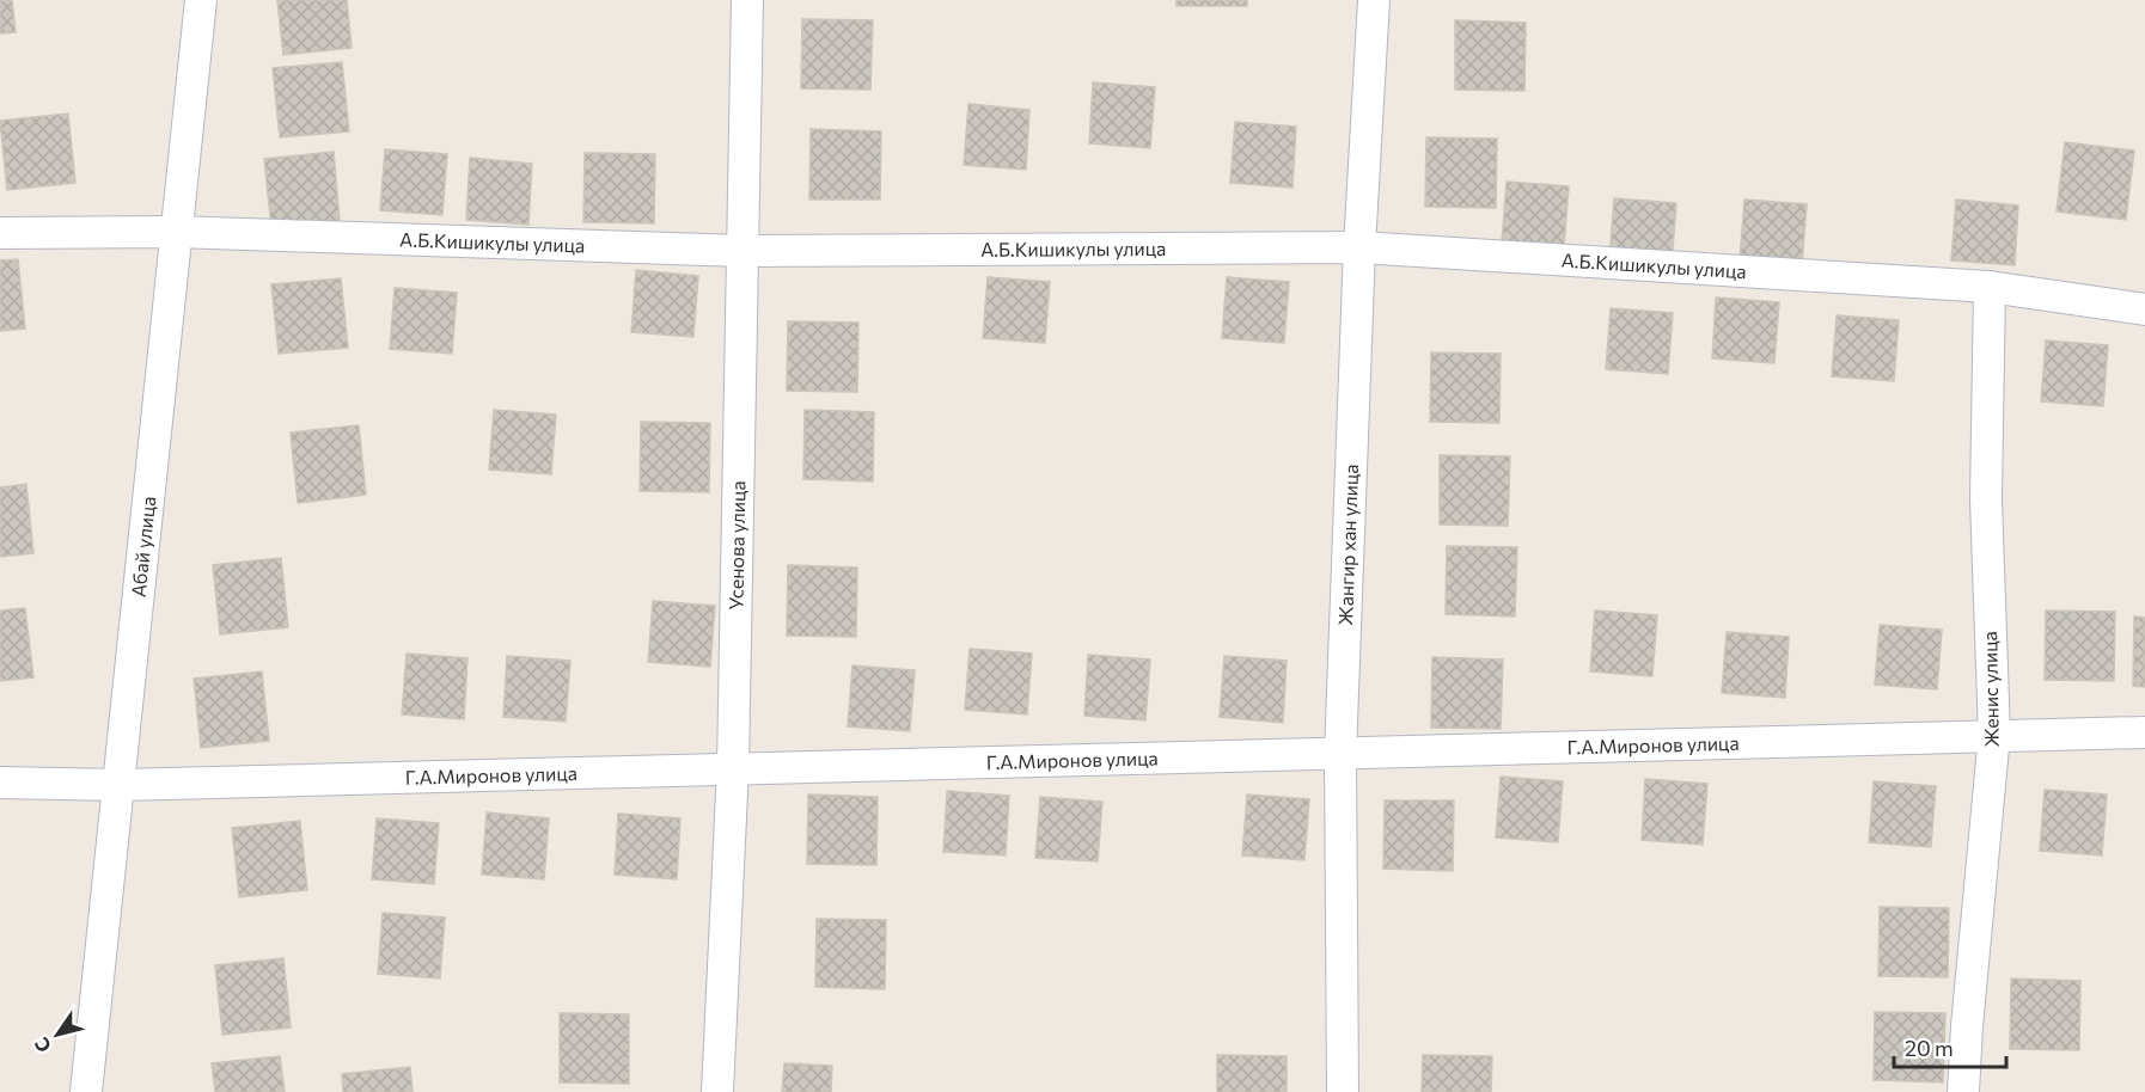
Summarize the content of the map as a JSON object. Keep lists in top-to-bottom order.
{
  "streets": {
    "street": [
      "А.Б.Кишикулы улица",
      "Абай улица",
      "Усенова улица",
      "Жангир хан улица",
      "Женис улица",
      "Г.А.Миронов улица"
    ]
  },
  "crossings": [
    ["А.Б.Кишикулы улица", "Абай улица"],
    ["А.Б.Кишикулы улица", "Усенова улица"],
    ["А.Б.Кишикулы улица", "Жангир хан улица"],
    ["А.Б.Кишикулы улица", "Женис улица"],
    ["Абай улица", "Г.А.Миронов улица"],
    ["Усенова улица", "Г.А.Миронов улица"],
    ["Жангир хан улица", "Г.А.Миронов улица"],
    ["Женис улица", "Г.А.Миронов улица"]
  ],
  "scale_bar": "20 m",
  "north": "bottom left"
}
